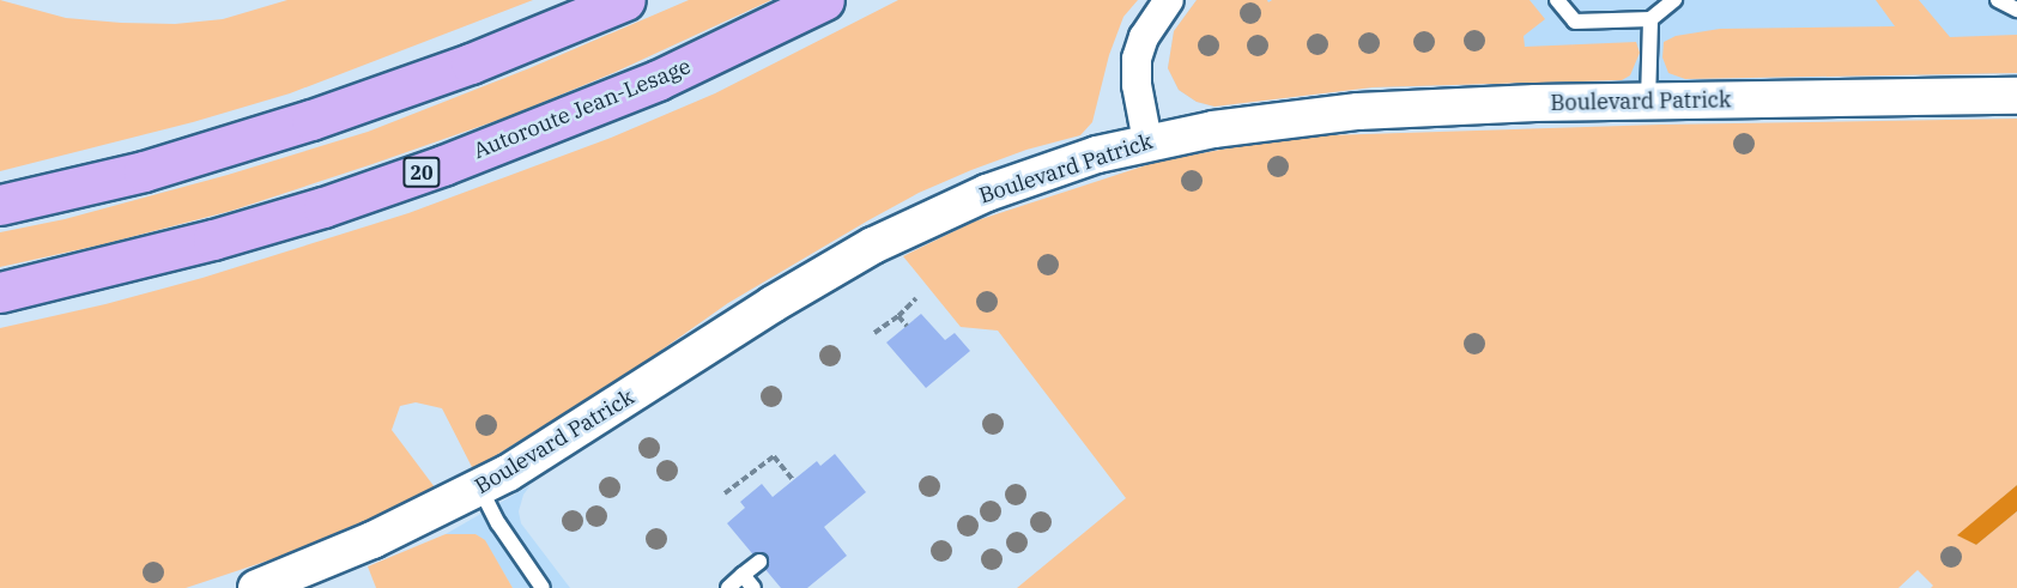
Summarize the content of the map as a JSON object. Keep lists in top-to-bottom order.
{
  "streets": {
    "highway": ["Autoroute Jean-Lesage", "20"],
    "street": ["Boulevard Patrick"]
  }
}
